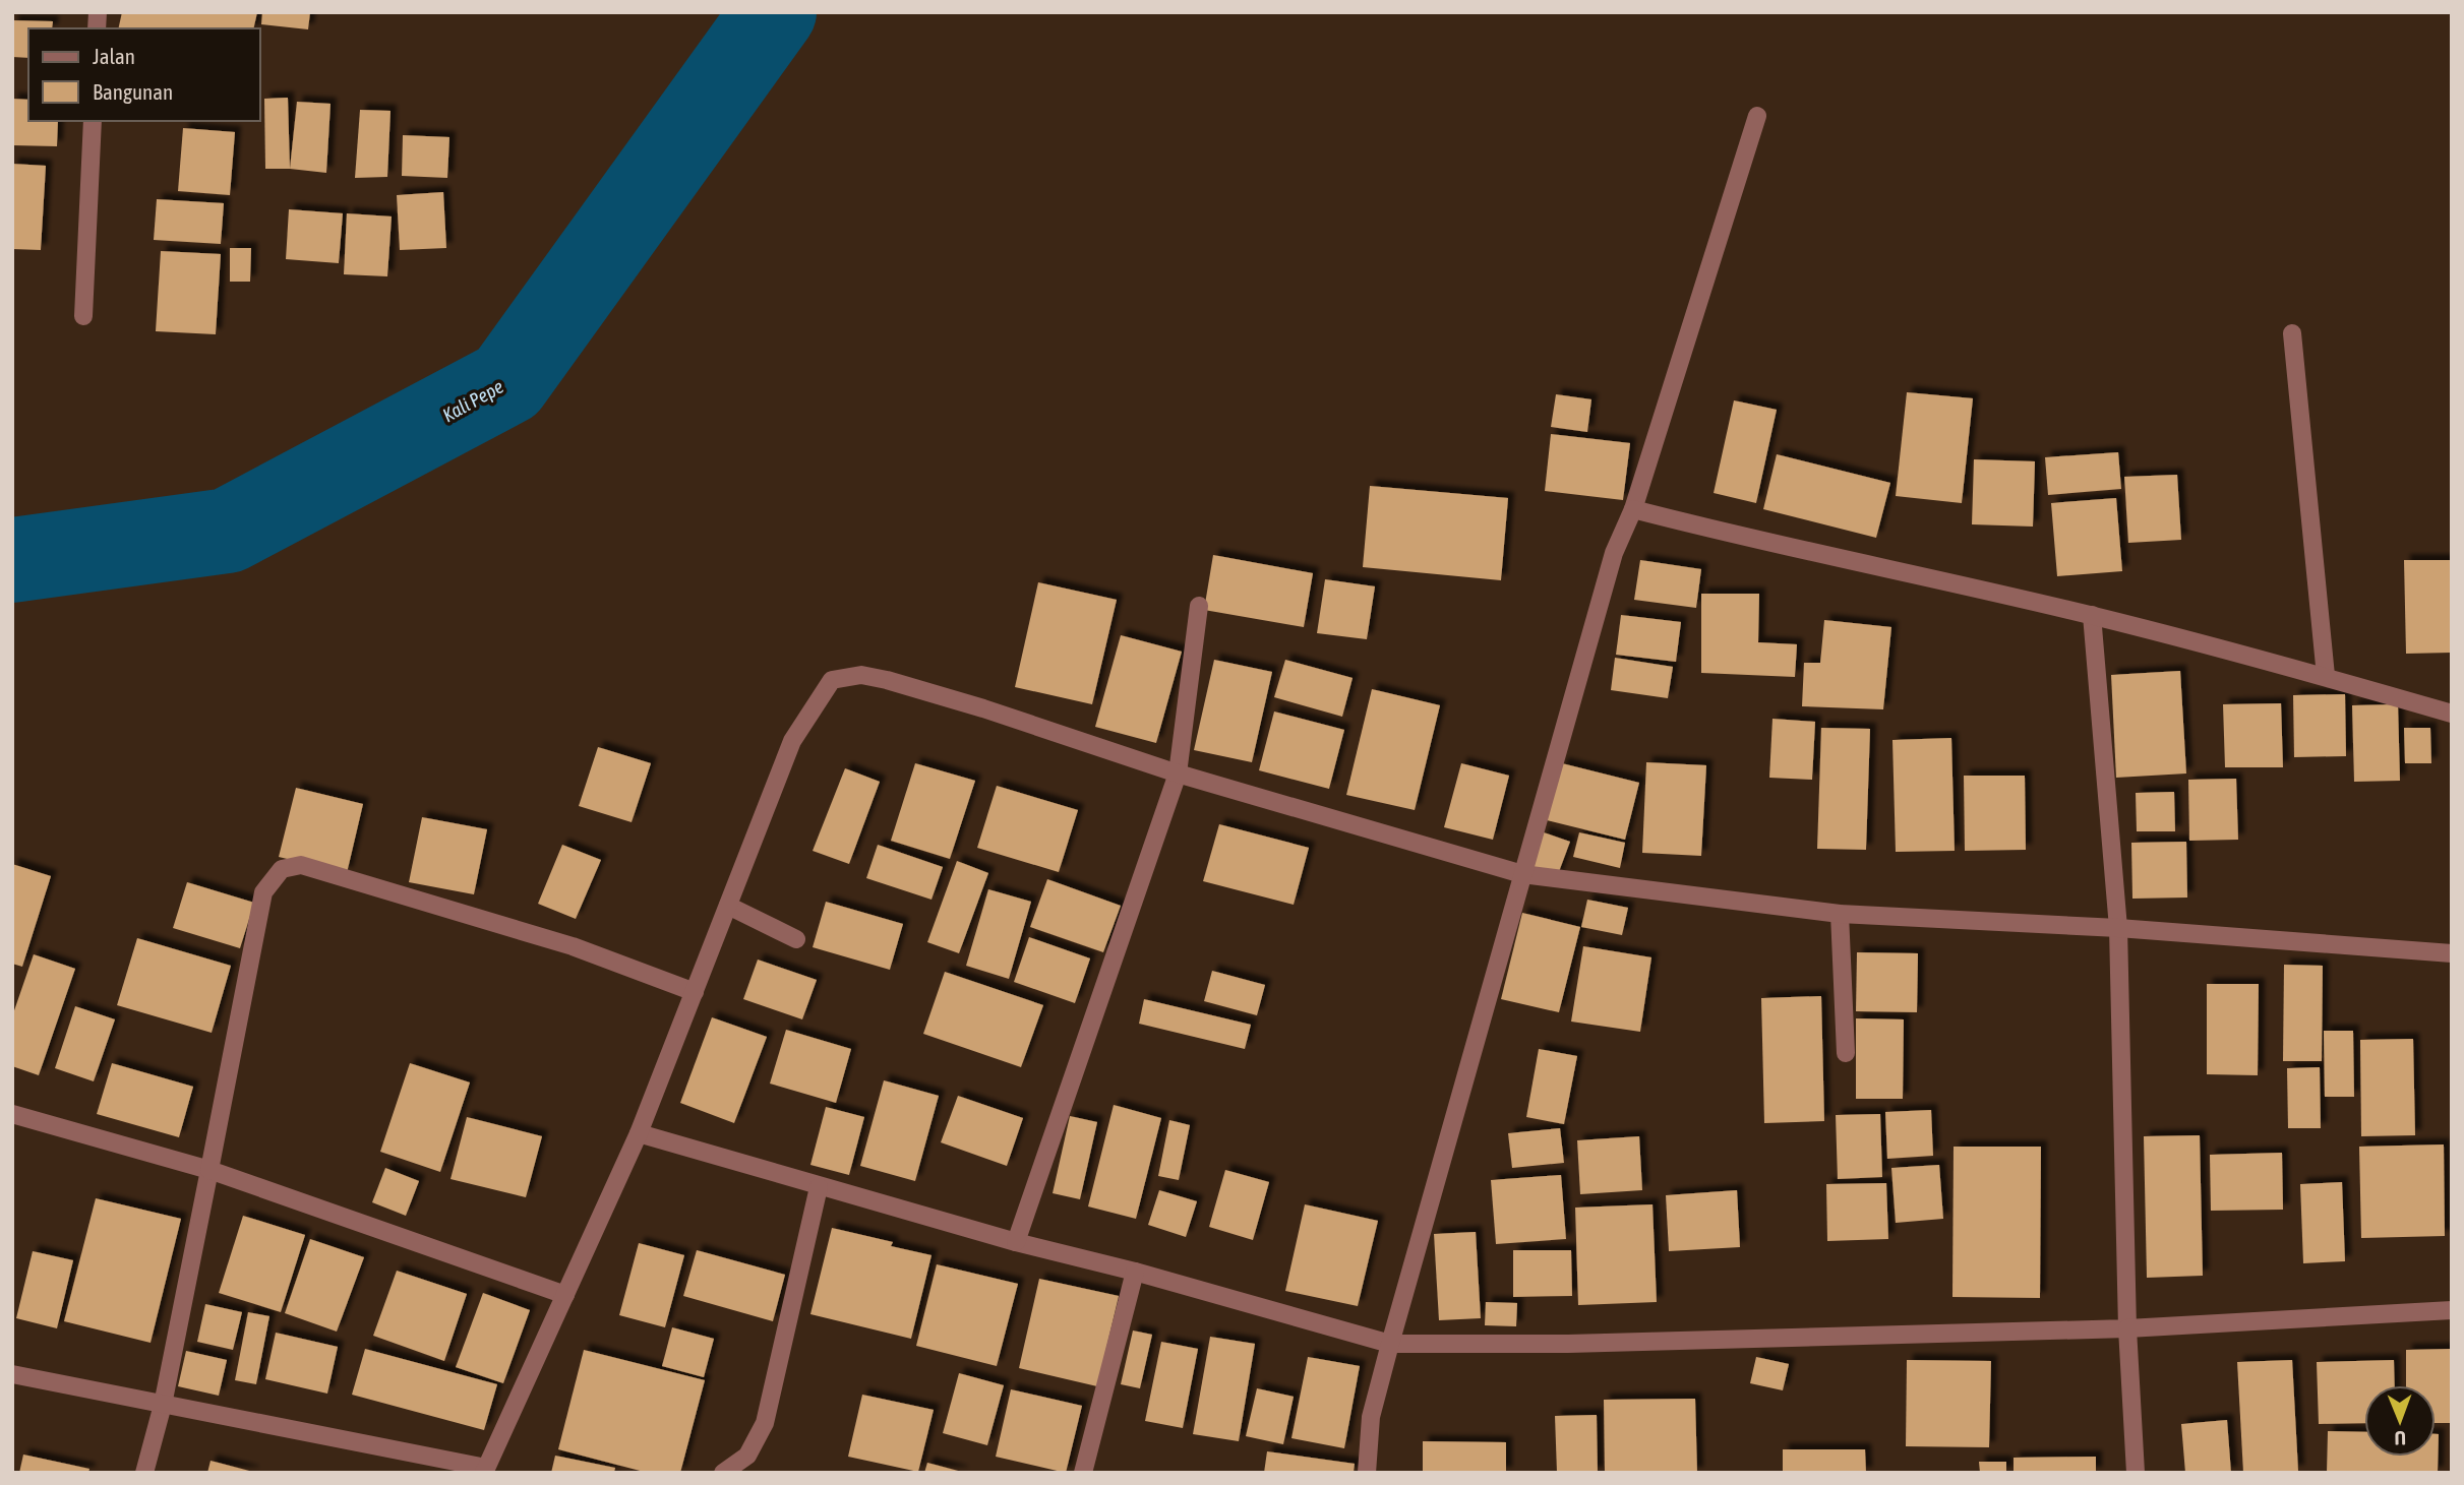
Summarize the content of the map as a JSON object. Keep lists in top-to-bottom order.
{
  "water": ["Kali Pepe"],
  "legend": ["Jalan", "Bangunan"],
  "north": "bottom"
}
